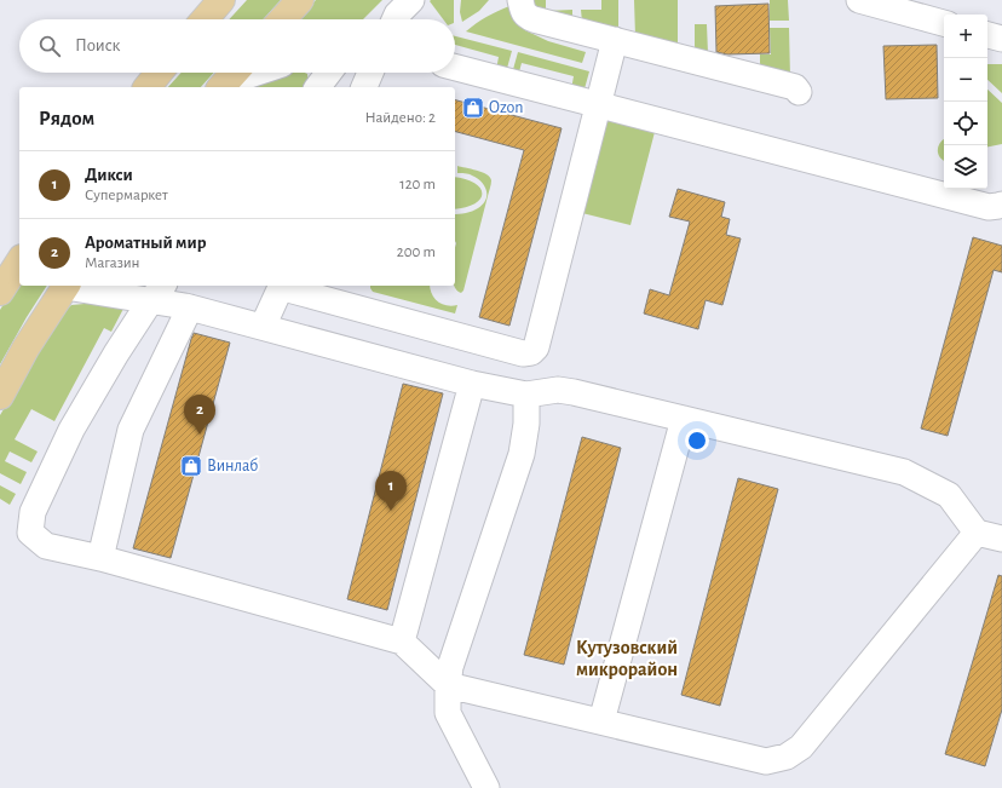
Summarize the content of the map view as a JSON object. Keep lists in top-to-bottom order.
{
  "districts": ["Кутузовский микрорайон"],
  "places": {
    "shop": ["Ozon", "Винлаб"]
  },
  "page": {
    "map_buttons": ["+", "−"],
    "search": "Поиск",
    "heading": ["Рядом", "Найдено: 2"],
    "list": [
      {
        "mark": "1",
        "name": "Дикси",
        "note": "Супермаркет",
        "value": "120 m"
      },
      {
        "mark": "2",
        "name": "Ароматный мир",
        "note": "Магазин",
        "value": "200 m"
      }
    ],
    "pins": ["2", "1"]
  }
}
